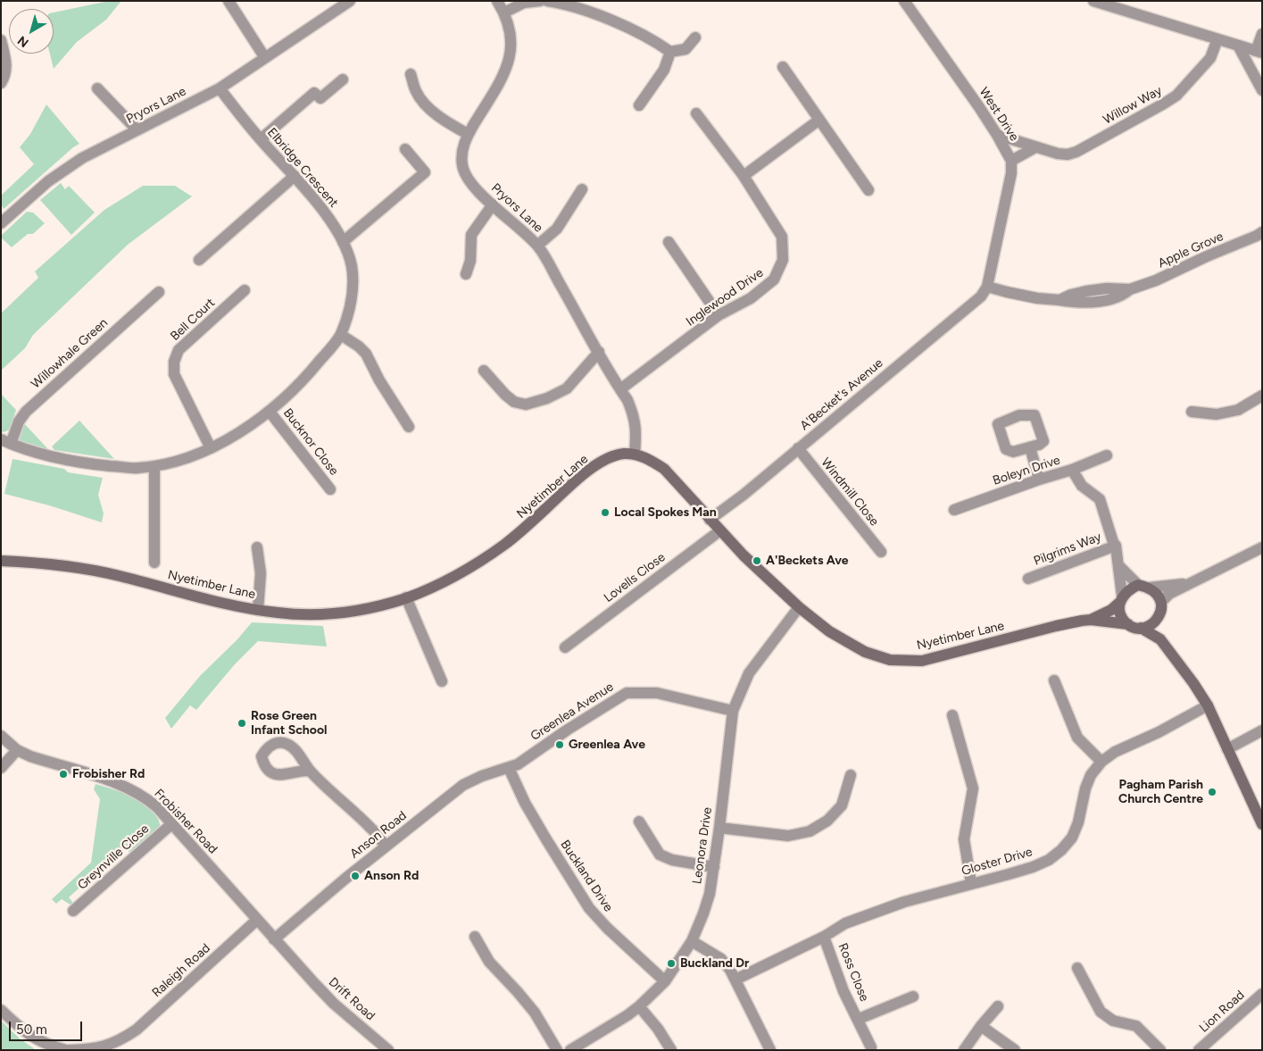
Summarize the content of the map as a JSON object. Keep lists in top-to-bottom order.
{
  "streets": {
    "street": [
      "Pryors Lane",
      "Willow Way",
      "West Drive",
      "Elbridge Crescent",
      "Apple Grove",
      "Inglewood Drive",
      "Bell Court",
      "Willowhale Green",
      "A'Becket's Avenue",
      "Bucknor Close",
      "Boleyn Drive",
      "Nyetimber Lane",
      "Windmill Close",
      "Pilgrims Way",
      "Lovells Close",
      "Greenlea Avenue",
      "Frobisher Road",
      "Anson Road",
      "Leonora Drive",
      "Greynville Close",
      "Gloster Drive",
      "Buckland Drive",
      "Raleigh Road",
      "Ross Close",
      "Drift Road",
      "Lion Road"
    ]
  },
  "crossings": [
    ["Pryors Lane", "Elbridge Crescent"],
    ["Pryors Lane", "Inglewood Drive"],
    ["Pryors Lane", "Nyetimber Lane"],
    ["Willow Way", "West Drive"],
    ["West Drive", "Apple Grove"],
    ["West Drive", "A'Becket's Avenue"],
    ["Elbridge Crescent", "Bell Court"],
    ["Elbridge Crescent", "Willowhale Green"],
    ["Elbridge Crescent", "Bucknor Close"],
    ["Apple Grove", "A'Becket's Avenue"],
    ["A'Becket's Avenue", "Nyetimber Lane"],
    ["A'Becket's Avenue", "Windmill Close"],
    ["Nyetimber Lane", "Lovells Close"],
    ["Nyetimber Lane", "Leonora Drive"],
    ["Greenlea Avenue", "Anson Road"],
    ["Greenlea Avenue", "Leonora Drive"],
    ["Greenlea Avenue", "Buckland Drive"],
    ["Frobisher Road", "Anson Road"],
    ["Frobisher Road", "Greynville Close"],
    ["Frobisher Road", "Raleigh Road"],
    ["Frobisher Road", "Drift Road"],
    ["Anson Road", "Buckland Drive"],
    ["Leonora Drive", "Buckland Drive"],
    ["Gloster Drive", "Ross Close"]
  ],
  "places": [
    "Local Spokes Man",
    "A'Beckets Ave",
    "Rose Green Infant School",
    "Greenlea Ave",
    "Frobisher Rd",
    "Pagham Parish Church Centre",
    "Anson Rd",
    "Buckland Dr"
  ],
  "scale_bar": "50 m",
  "north": "bottom left"
}
